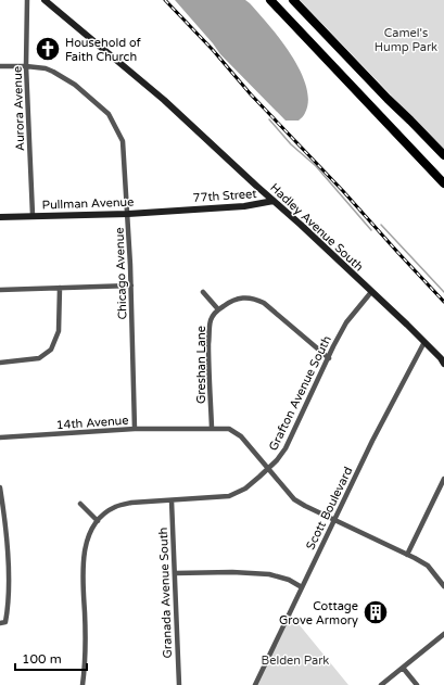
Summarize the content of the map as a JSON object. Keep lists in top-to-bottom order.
{
  "streets": {
    "street": [
      "Aurora Avenue",
      "77th Street",
      "Pullman Avenue",
      "Hadley Avenue South",
      "Chicago Avenue",
      "Greshan Lane",
      "Grafton Avenue South",
      "14th Avenue",
      "Scott Boulevard",
      "Granada Avenue South"
    ]
  },
  "crossings": [
    ["Aurora Avenue", "Pullman Avenue"],
    ["Aurora Avenue", "Chicago Avenue"],
    ["77th Street", "Pullman Avenue"],
    ["77th Street", "Hadley Avenue South"],
    ["Pullman Avenue", "Chicago Avenue"],
    ["Hadley Avenue South", "Grafton Avenue South"],
    ["Hadley Avenue South", "Scott Boulevard"],
    ["Chicago Avenue", "14th Avenue"],
    ["Greshan Lane", "14th Avenue"],
    ["Grafton Avenue South", "14th Avenue"],
    ["Grafton Avenue South", "Granada Avenue South"],
    ["14th Avenue", "Scott Boulevard"]
  ],
  "parks": ["Camel's Hump Park", "Belden Park"],
  "places": {
    "church": ["Household of Faith Church"],
    "building": ["Cottage Grove Armory"]
  },
  "scale_bar": "100 m"
}
